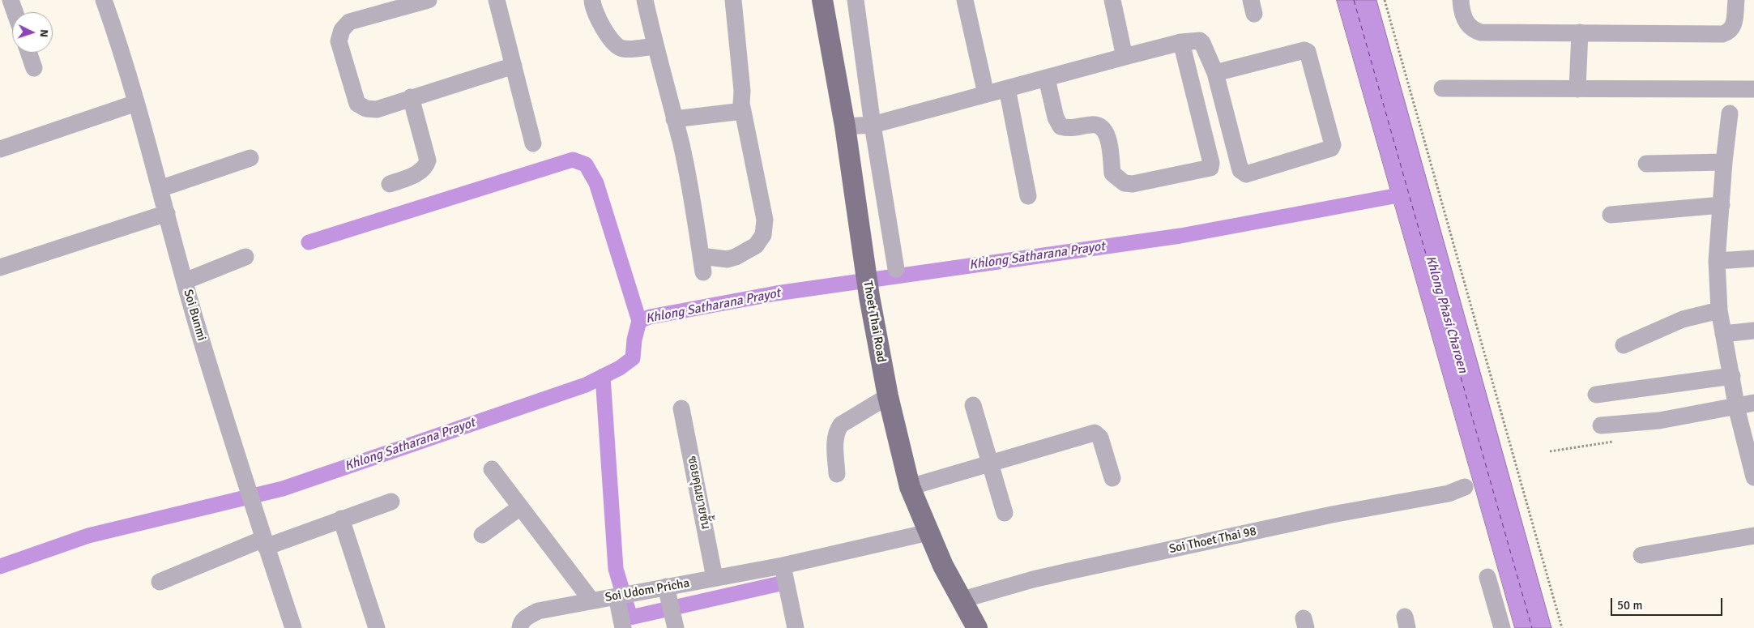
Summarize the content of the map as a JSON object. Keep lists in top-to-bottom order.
{
  "streets": {
    "main road": ["Thoet Thai Road"],
    "street": [
      "Soi Bunmi",
      "ซอยคุณยายชั้น",
      "Soi Thoet Thai 98",
      "Soi Udom Pricha"
    ]
  },
  "crossings": [
    ["Thoet Thai Road", "Soi Thoet Thai 98"],
    ["Thoet Thai Road", "Soi Udom Pricha"],
    ["ซอยคุณยายชั้น", "Soi Udom Pricha"]
  ],
  "water": ["Khlong Satharana Prayot", "Khlong Phasi Charoen"],
  "scale_bar": "50 m",
  "north": "right"
}
